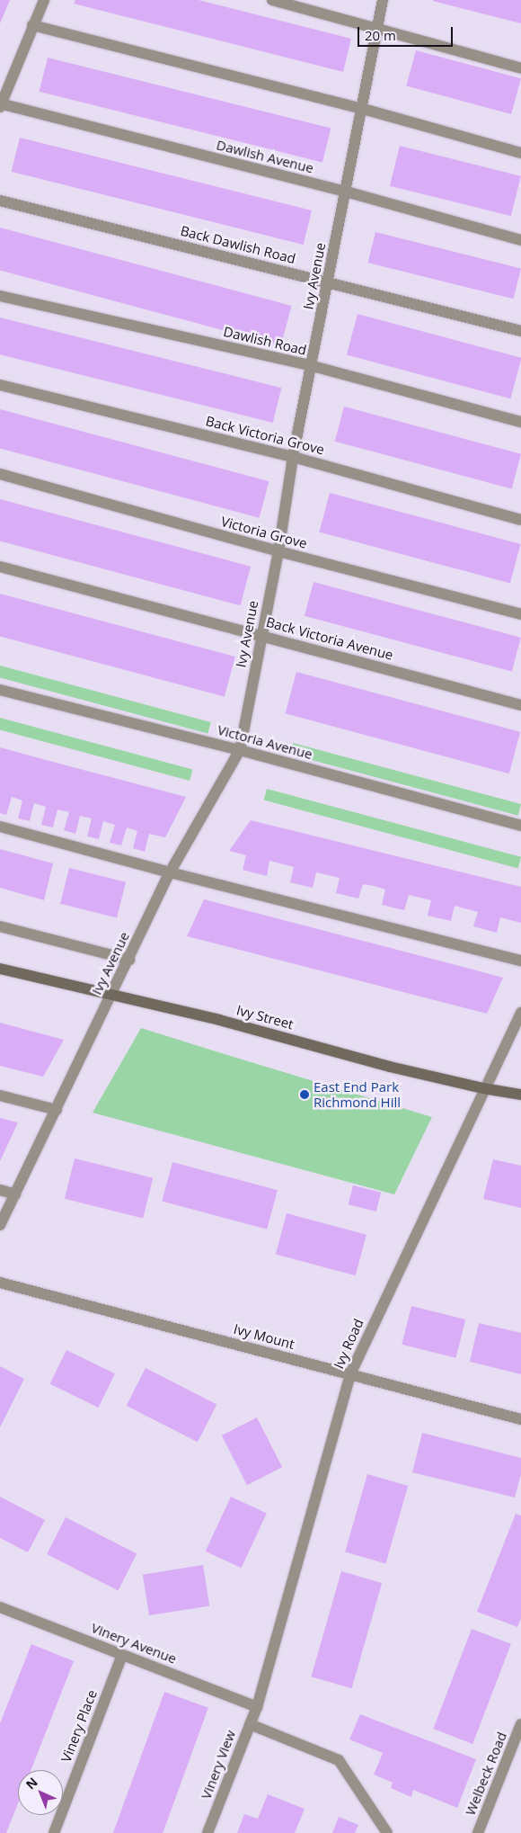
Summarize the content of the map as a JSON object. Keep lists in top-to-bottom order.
{
  "streets": {
    "street": [
      "Dawlish Avenue",
      "Back Dawlish Road",
      "Ivy Avenue",
      "Dawlish Road",
      "Back Victoria Grove",
      "Victoria Grove",
      "Back Victoria Avenue",
      "Victoria Avenue",
      "Ivy Street",
      "Ivy Mount",
      "Ivy Road",
      "Vinery Avenue",
      "Vinery Place",
      "Vinery View",
      "Welbeck Road"
    ]
  },
  "crossings": [
    ["Dawlish Avenue", "Ivy Avenue"],
    ["Back Dawlish Road", "Ivy Avenue"],
    ["Ivy Avenue", "Dawlish Road"],
    ["Ivy Avenue", "Back Victoria Grove"],
    ["Ivy Avenue", "Victoria Grove"],
    ["Ivy Avenue", "Back Victoria Avenue"],
    ["Ivy Avenue", "Victoria Avenue"],
    ["Ivy Avenue", "Ivy Street"],
    ["Ivy Street", "Ivy Road"],
    ["Ivy Mount", "Ivy Road"],
    ["Ivy Road", "Vinery Avenue"],
    ["Ivy Road", "Vinery View"],
    ["Vinery Avenue", "Vinery Place"],
    ["Vinery Avenue", "Vinery View"]
  ],
  "places": ["East End Park Richmond Hill"],
  "scale_bar": "20 m",
  "north": "top left"
}
